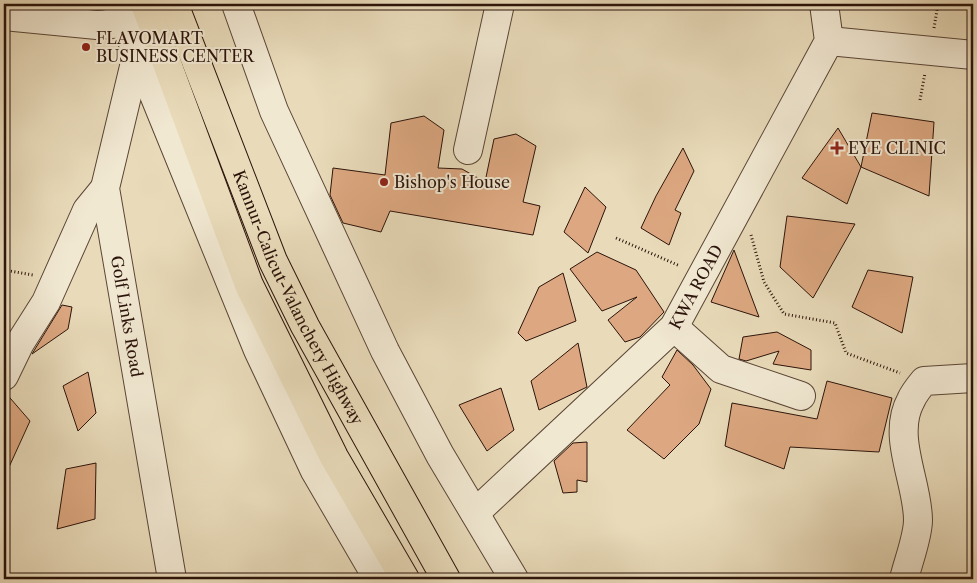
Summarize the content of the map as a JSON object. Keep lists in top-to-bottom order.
{
  "streets": {
    "highway": ["Kannur-Calicut-Valanchery Highway"],
    "street": ["KWA ROAD", "Golf Links Road"]
  },
  "places": {
    "other": ["FLAVOMART BUSINESS CENTER", "Bishop's House"],
    "health": ["EYE CLINIC"]
  }
}
